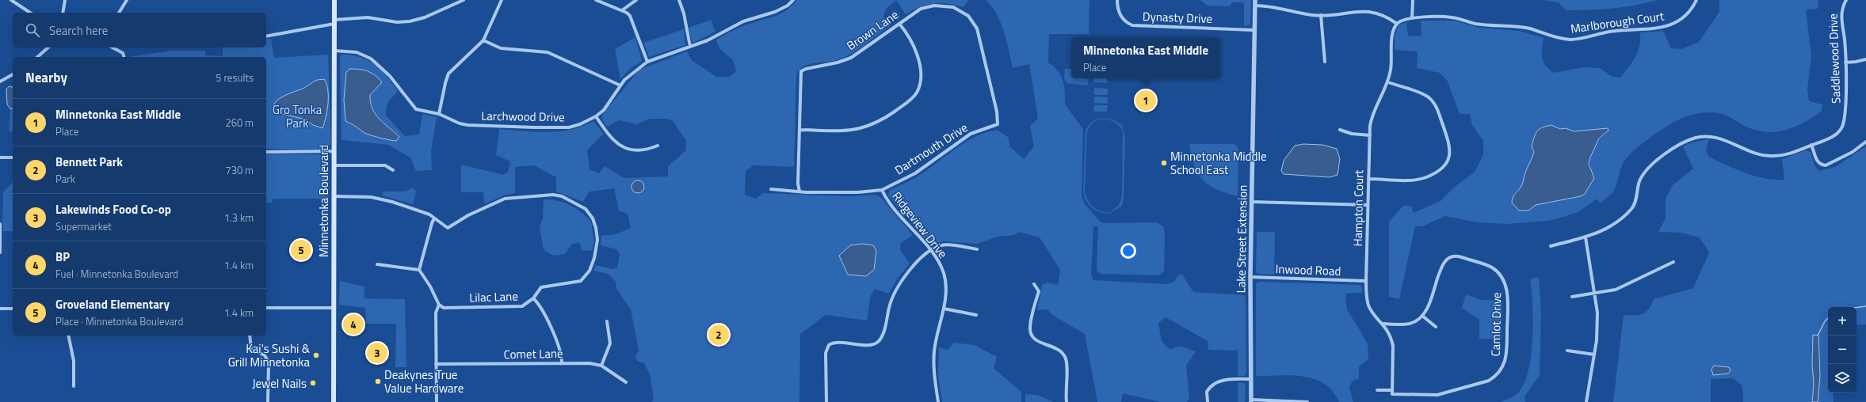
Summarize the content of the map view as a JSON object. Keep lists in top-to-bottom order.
{
  "streets": {
    "main road": ["Minnetonka Boulevard"],
    "street": [
      "Dynasty Drive",
      "Marlborough Court",
      "Brown Lane",
      "Saddlewood Drive",
      "Larchwood Drive",
      "Dartmouth Drive",
      "Hampton Court",
      "Ridgeview Drive",
      "Lake Street Extension",
      "Inwood Road",
      "Lilac Lane",
      "Camlot Drive",
      "Comet Lane"
    ]
  },
  "crossings": [
    ["Dynasty Drive", "Lake Street Extension"],
    ["Marlborough Court", "Hampton Court"],
    ["Brown Lane", "Dartmouth Drive"],
    ["Larchwood Drive", "Minnetonka Boulevard"],
    ["Dartmouth Drive", "Ridgeview Drive"],
    ["Hampton Court", "Inwood Road"],
    ["Hampton Court", "Camlot Drive"],
    ["Lake Street Extension", "Inwood Road"],
    ["Lilac Lane", "Comet Lane"]
  ],
  "parks": ["Gro Tonka Park"],
  "places": [
    "Minnetonka Middle School East",
    "Kai's Sushi & Grill Minnetonka",
    "Deakynes True Value Hardware",
    "Jewel Nails"
  ],
  "page": {
    "search": "Search here",
    "popup": ["Minnetonka East Middle", "Place"],
    "heading": ["Nearby", "5 results"],
    "pins": [
      "1",
      "5",
      "4",
      "2",
      "3"
    ],
    "list": [
      {
        "mark": "1",
        "name": "Minnetonka East Middle",
        "note": "Place",
        "value": "260 m"
      },
      {
        "mark": "2",
        "name": "Bennett Park",
        "note": "Park",
        "value": "730 m"
      },
      {
        "mark": "3",
        "name": "Lakewinds Food Co-op",
        "note": "Supermarket",
        "value": "1.3 km"
      },
      {
        "mark": "4",
        "name": "BP",
        "note": "Fuel · Minnetonka Boulevard",
        "value": "1.4 km"
      },
      {
        "mark": "5",
        "name": "Groveland Elementary",
        "note": "Place · Minnetonka Boulevard",
        "value": "1.4 km"
      }
    ],
    "map_buttons": ["+", "−"]
  }
}
